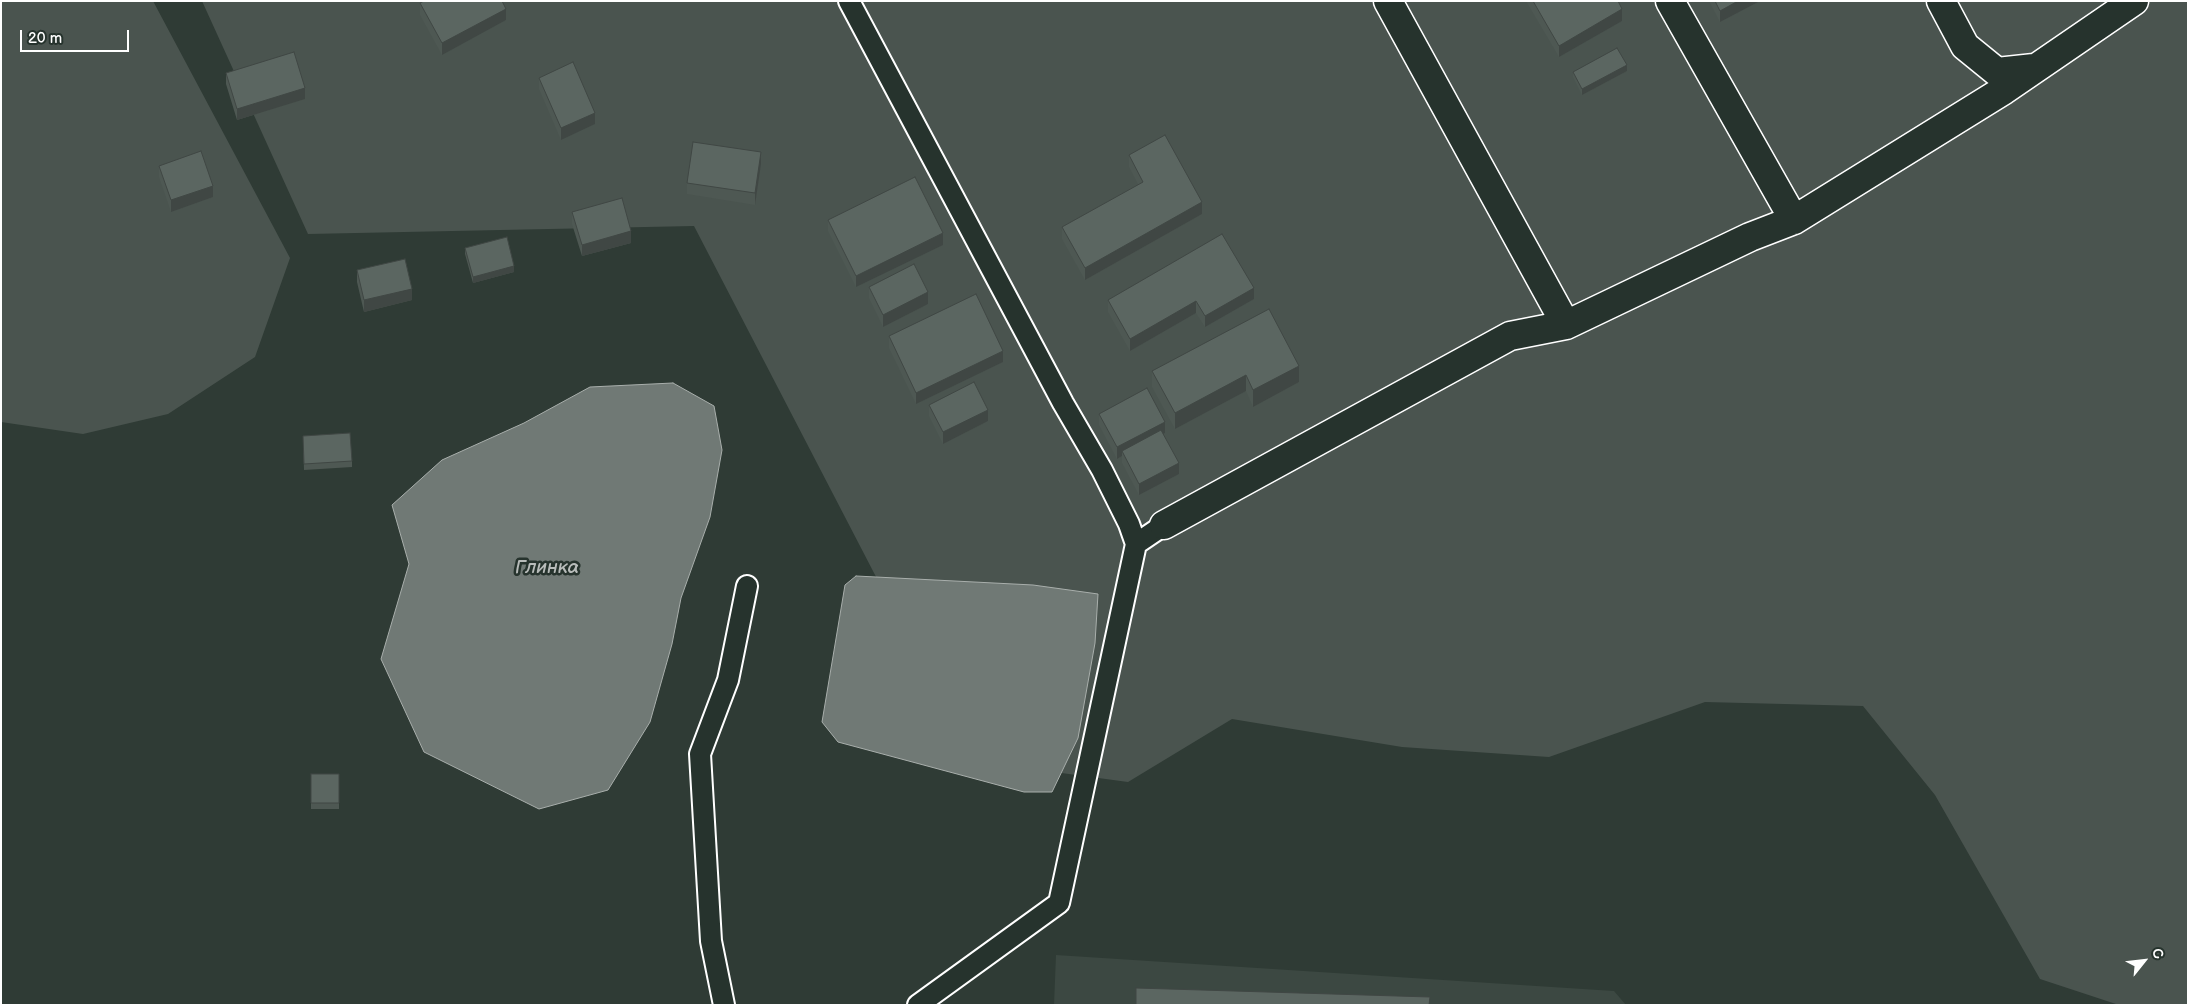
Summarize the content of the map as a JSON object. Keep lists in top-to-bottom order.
{
  "water": ["Глинка"],
  "scale_bar": "20 m",
  "north": "top right"
}
